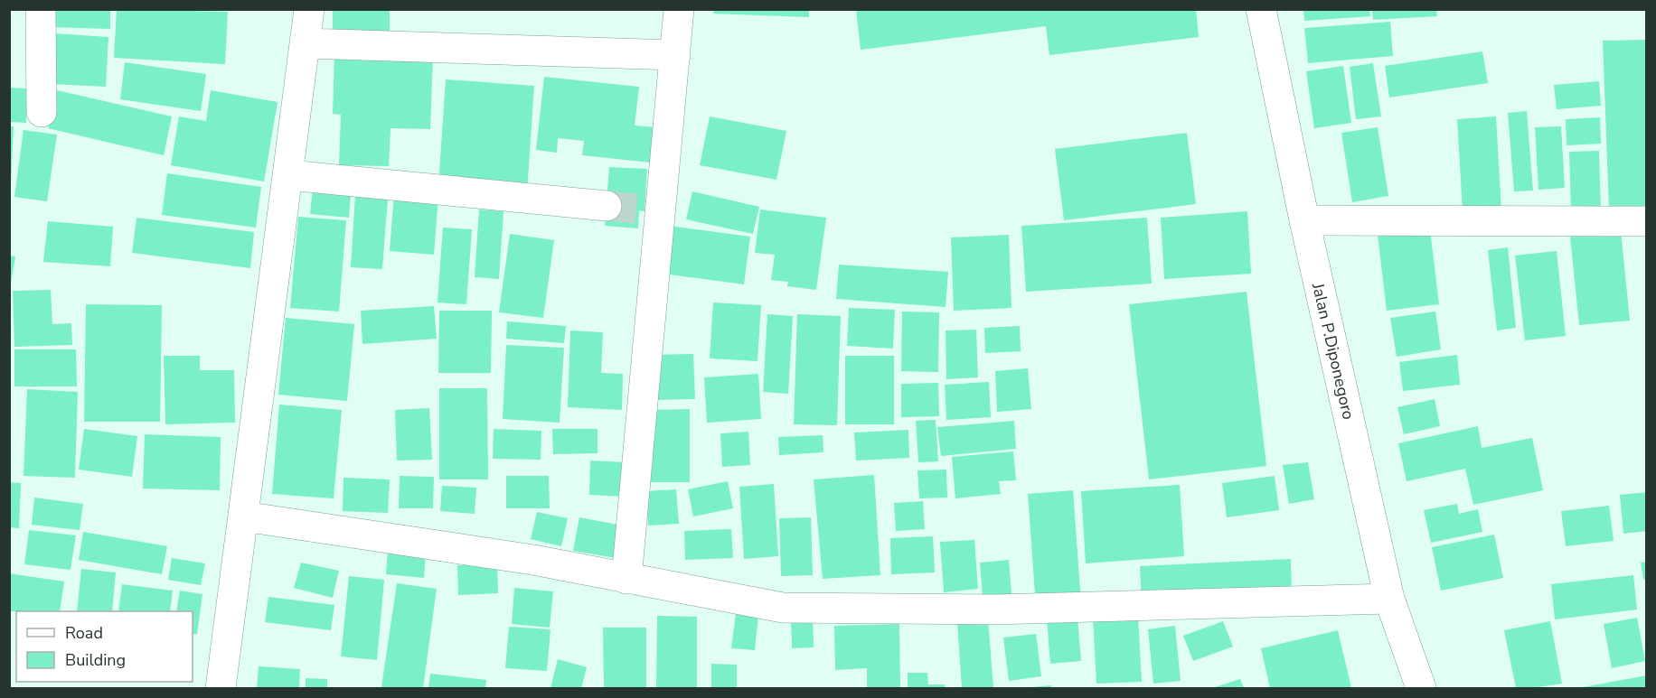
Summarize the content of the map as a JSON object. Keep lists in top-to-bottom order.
{
  "streets": {
    "street": ["Jalan P.Diponegoro"]
  },
  "legend": ["Road", "Building"]
}
